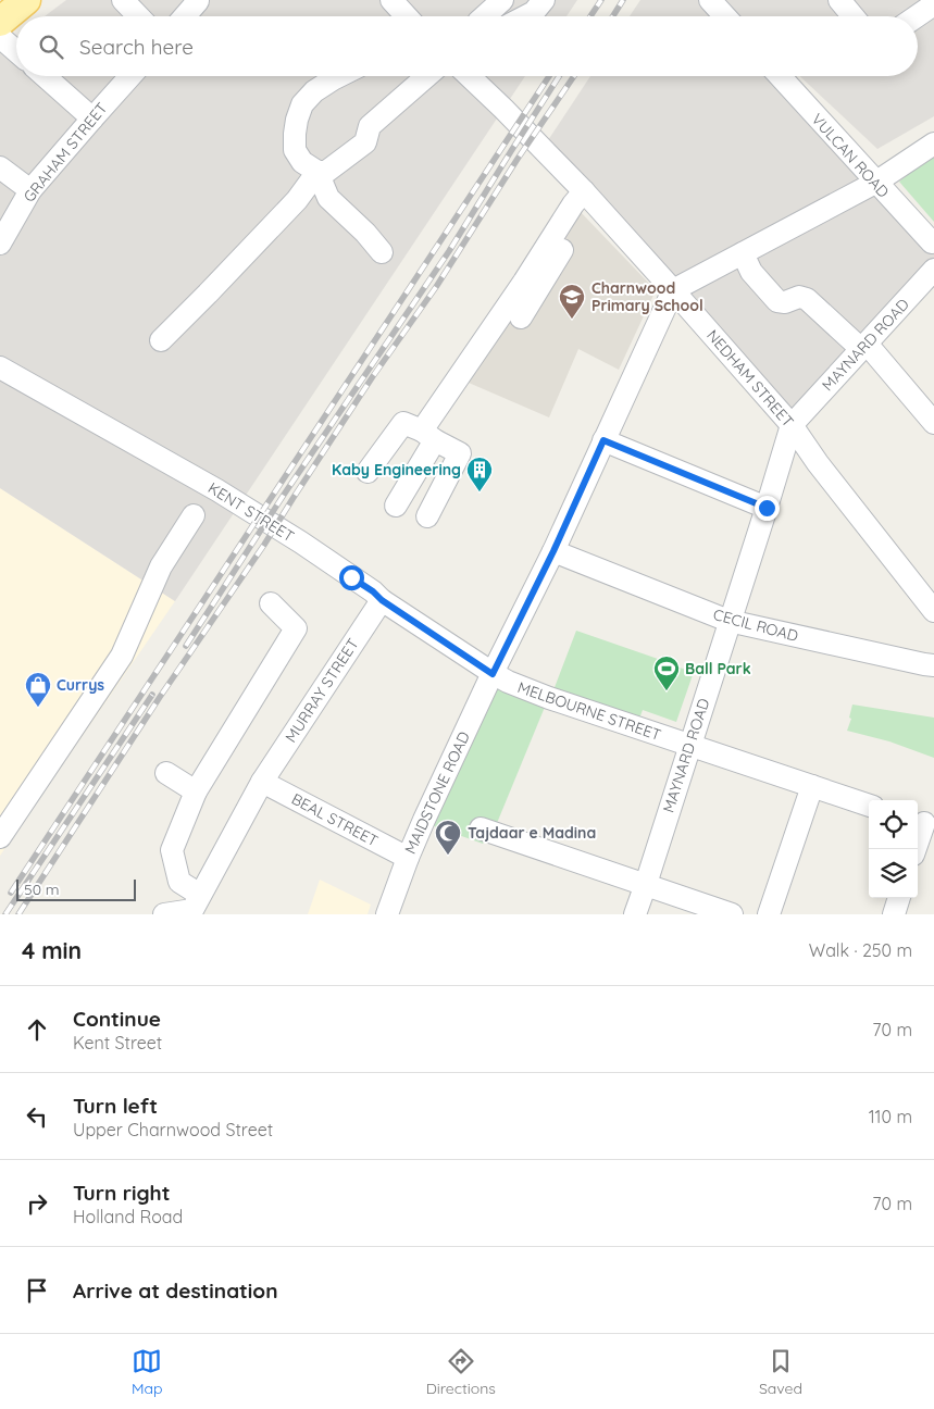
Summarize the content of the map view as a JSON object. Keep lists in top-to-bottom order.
{
  "streets": {
    "street": [
      "GRAHAM STREET",
      "VULCAN ROAD",
      "MAYNARD ROAD",
      "NEDHAM STREET",
      "KENT STREET",
      "CECIL ROAD",
      "MURRAY STREET",
      "MELBOURNE STREET",
      "MAIDSTONE ROAD",
      "BEAL STREET"
    ]
  },
  "crossings": [
    ["MAYNARD ROAD", "NEDHAM STREET"],
    ["MAYNARD ROAD", "CECIL ROAD"],
    ["MAYNARD ROAD", "MELBOURNE STREET"],
    ["NEDHAM STREET", "MAIDSTONE ROAD"],
    ["KENT STREET", "MURRAY STREET"],
    ["KENT STREET", "MELBOURNE STREET"],
    ["KENT STREET", "MAIDSTONE ROAD"],
    ["CECIL ROAD", "MAIDSTONE ROAD"],
    ["MURRAY STREET", "BEAL STREET"],
    ["MELBOURNE STREET", "MAIDSTONE ROAD"],
    ["MAIDSTONE ROAD", "BEAL STREET"]
  ],
  "places": {
    "school or university": ["Charnwood Primary School"],
    "building": ["Kaby Engineering"],
    "sports": ["Ball Park"],
    "shop": ["Currys"],
    "mosque": ["Tajdaar e Madina"]
  },
  "scale_bar": "50 m",
  "page": {
    "search": "Search here",
    "scale": "50 m",
    "heading": ["4 min", "Walk · 250 m"],
    "list": [
      ["Continue", "Kent Street", "70 m"],
      ["Turn left", "Upper Charnwood Street", "110 m"],
      ["Turn right", "Holland Road", "70 m"],
      "Arrive at destination"
    ],
    "nav": ["Map", "Directions", "Saved"]
  }
}
